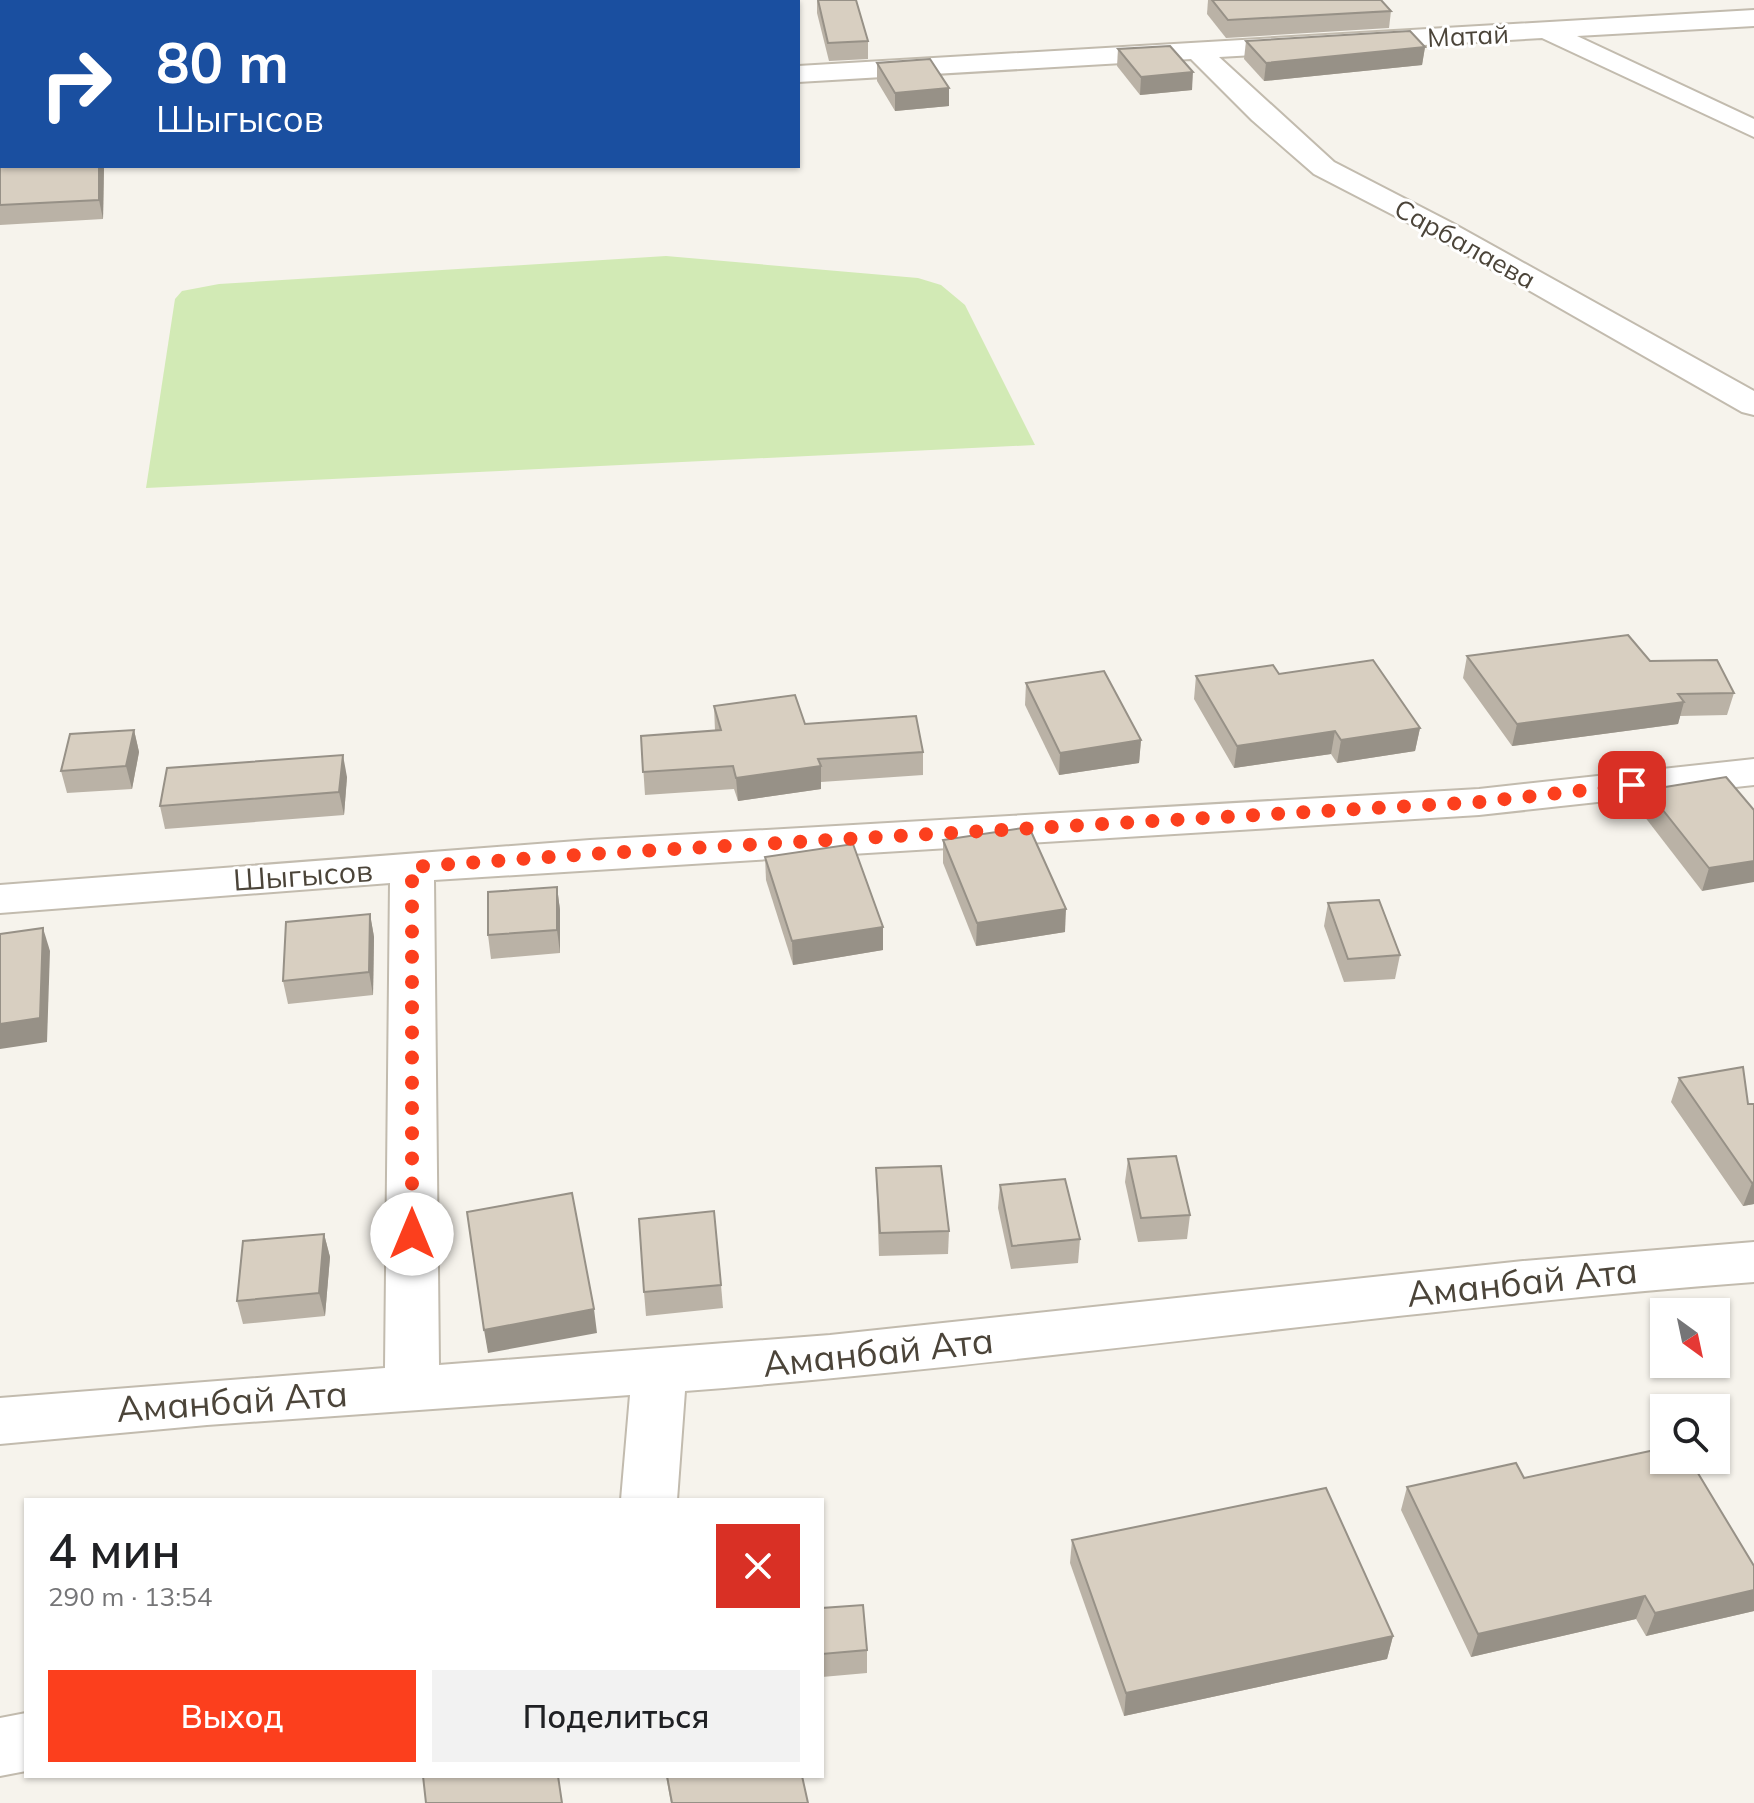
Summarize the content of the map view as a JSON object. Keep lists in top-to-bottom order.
{
  "streets": {
    "street": [
      "Матай",
      "Сарбалаева",
      "Шыгысов",
      "Аманбай Ата"
    ]
  },
  "crossings": [
    ["Матай", "Сарбалаева"]
  ],
  "north": "bottom right",
  "page": {
    "turn": ["80 m", "Шыгысов"],
    "heading": ["4 мин", "290 m · 13:54"],
    "buttons": ["Выход", "Поделиться"]
  }
}
